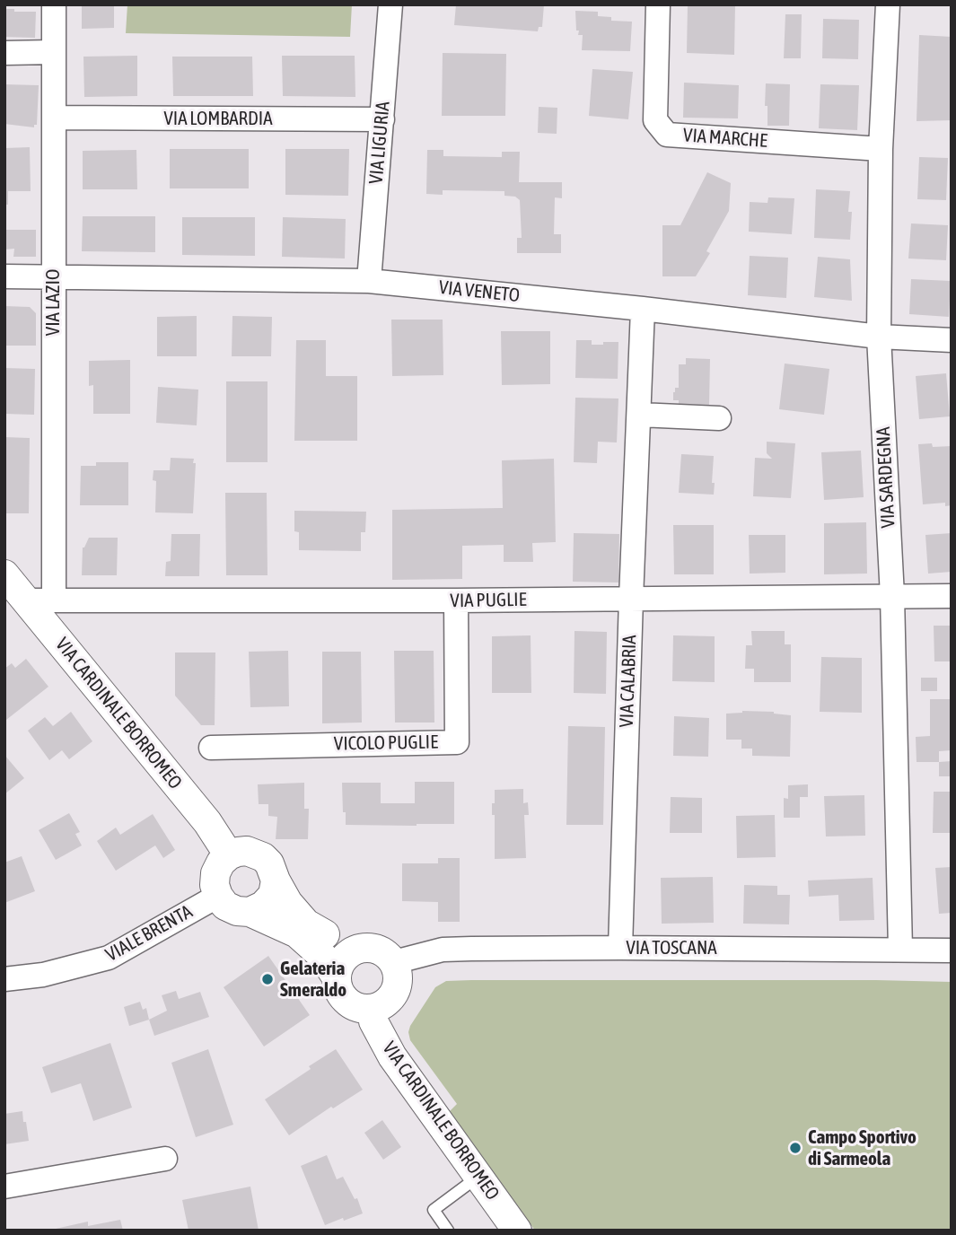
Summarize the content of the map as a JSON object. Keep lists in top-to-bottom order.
{
  "streets": {
    "street": [
      "VIA LOMBARDIA",
      "VIA MARCHE",
      "VIA LIGURIA",
      "VIA VENETO",
      "VIA LAZIO",
      "VIA SARDEGNA",
      "VIA PUGLIE",
      "VIA CALABRIA",
      "VIA CARDINALE BORROMEO",
      "VICOLO PUGLIE",
      "VIALE BRENTA",
      "VIA TOSCANA"
    ]
  },
  "crossings": [
    ["VIA LOMBARDIA", "VIA LIGURIA"],
    ["VIA LOMBARDIA", "VIA LAZIO"],
    ["VIA MARCHE", "VIA SARDEGNA"],
    ["VIA LIGURIA", "VIA VENETO"],
    ["VIA VENETO", "VIA LAZIO"],
    ["VIA VENETO", "VIA SARDEGNA"],
    ["VIA VENETO", "VIA CALABRIA"],
    ["VIA LAZIO", "VIA PUGLIE"],
    ["VIA SARDEGNA", "VIA PUGLIE"],
    ["VIA SARDEGNA", "VIA TOSCANA"],
    ["VIA PUGLIE", "VIA CALABRIA"],
    ["VIA PUGLIE", "VIA CARDINALE BORROMEO"],
    ["VIA PUGLIE", "VICOLO PUGLIE"],
    ["VIA CALABRIA", "VIA TOSCANA"],
    ["VIA CARDINALE BORROMEO", "VIALE BRENTA"],
    ["VIA CARDINALE BORROMEO", "VIA TOSCANA"]
  ],
  "places": ["Gelateria Smeraldo", "Campo Sportivo di Sarmeola"]
}
